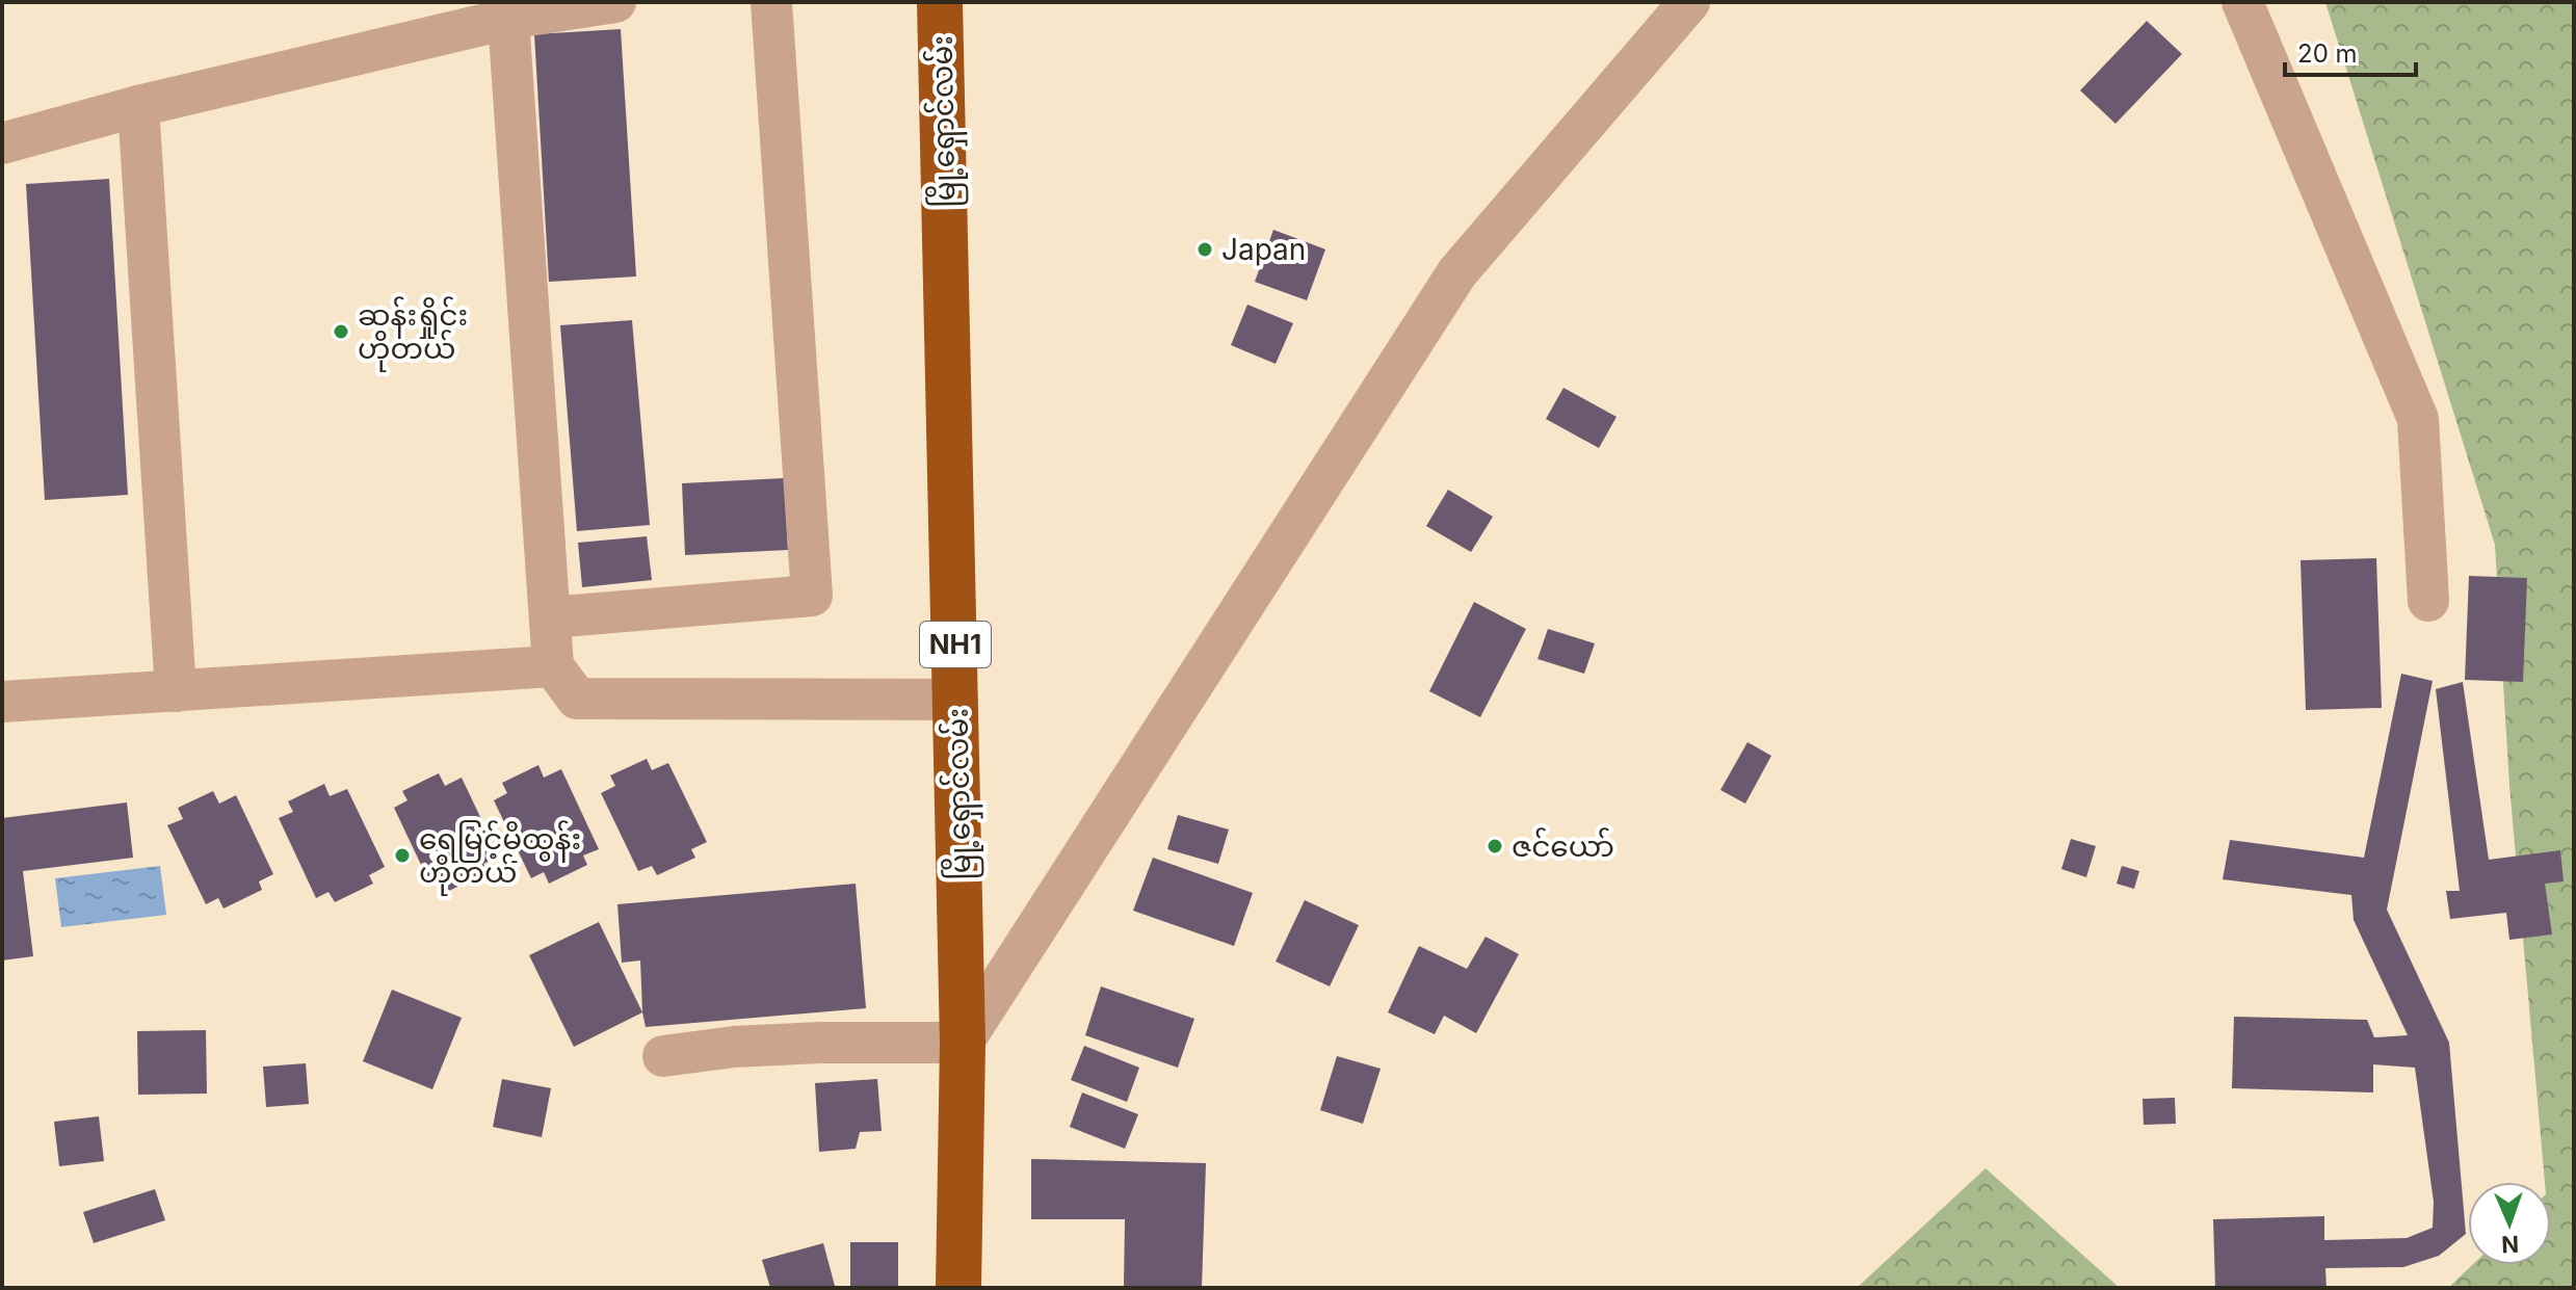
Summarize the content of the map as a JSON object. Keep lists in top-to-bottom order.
{
  "streets": {
    "highway": ["မြို့ရှောင်လမ်း", "NH1"]
  },
  "places": [
    "Japan",
    "ဆန်းရှိုင်း ဟိုတယ်",
    "ဇင်ယော်",
    "ရွှေမြင့်မိုထွန်း ဟိုတယ်"
  ],
  "scale_bar": "20 m",
  "north": "bottom"
}
